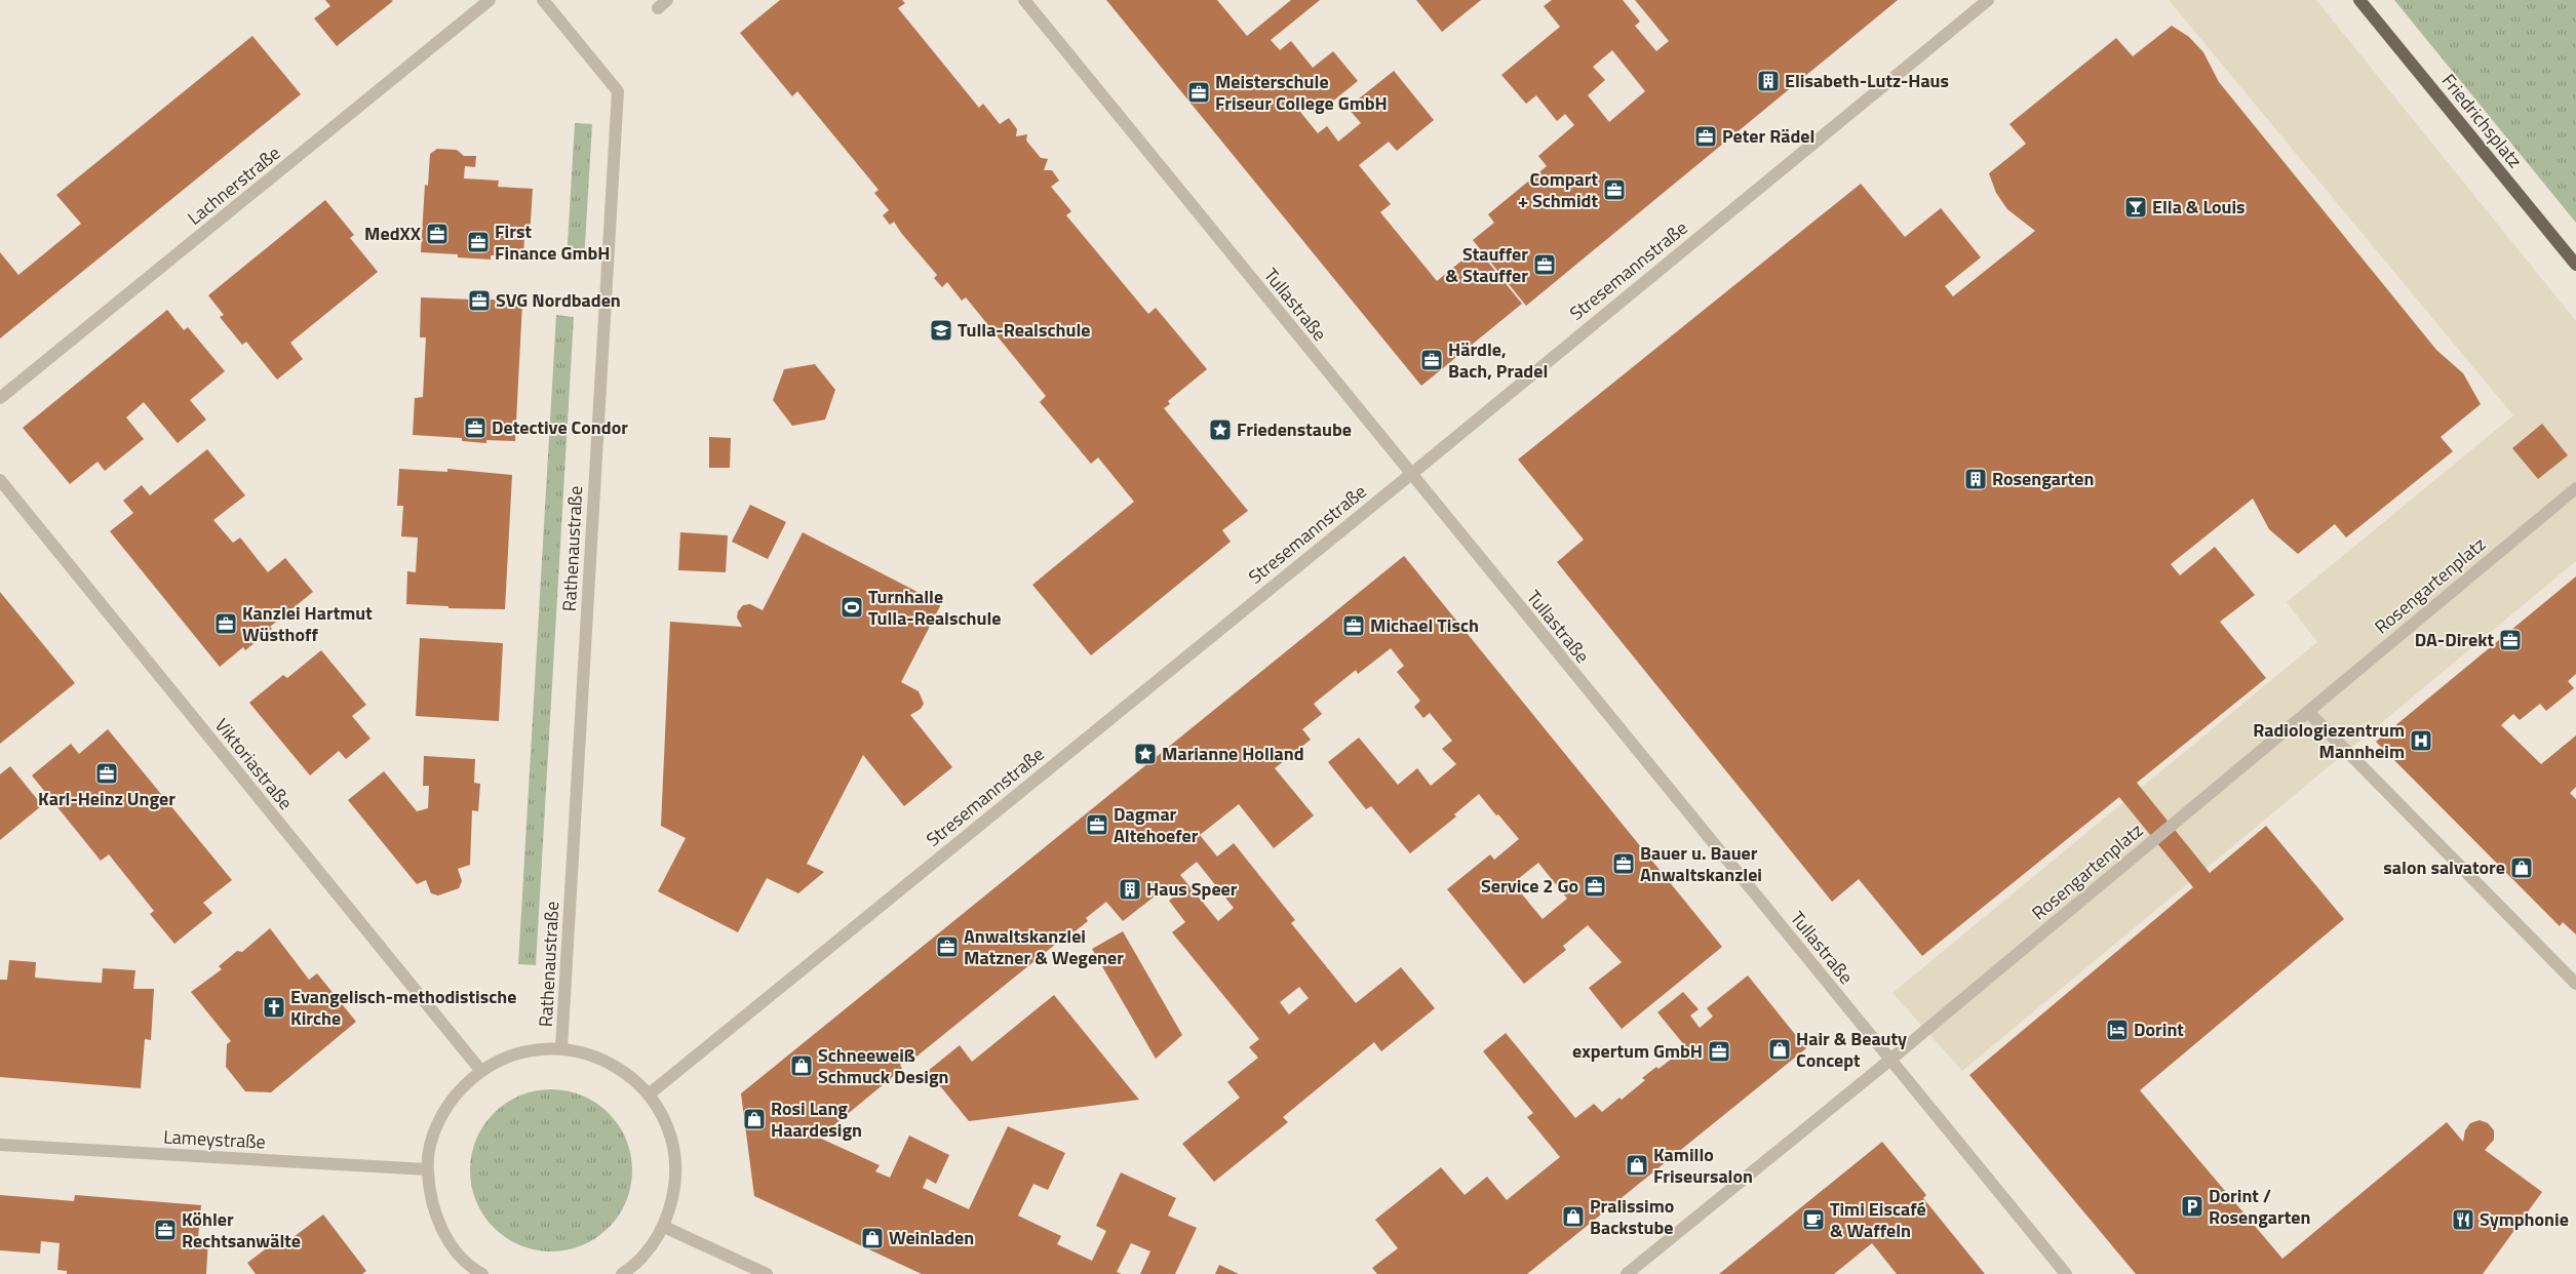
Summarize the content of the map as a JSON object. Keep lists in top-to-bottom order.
{
  "streets": {
    "main road": ["Friedrichsplatz"],
    "street": [
      "Lachnerstraße",
      "Stresemannstraße",
      "Tullastraße",
      "Rathenaustraße",
      "Rosengartenplatz",
      "Viktoriastraße",
      "Lameystraße"
    ]
  },
  "crossings": [
    ["Stresemannstraße", "Tullastraße"],
    ["Tullastraße", "Rosengartenplatz"]
  ],
  "places": {
    "building": ["Elisabeth-Lutz-Haus", "Rosengarten", "Haus Speer"],
    "office": [
      "Meisterschule Friseur College GmbH",
      "Peter Rädel",
      "Compart + Schmidt",
      "MedXX",
      "First Finance GmbH",
      "Stauffer & Stauffer",
      "SVG Nordbaden",
      "Härdle, Bach, Pradel",
      "Detective Condor",
      "Kanzlei Hartmut Wüsthoff",
      "Michael Tisch",
      "DA-Direkt",
      "Karl-Heinz Unger",
      "Dagmar Altehoefer",
      "Bauer u. Bauer Anwaltskanzlei",
      "Service 2 Go",
      "Anwaltskanzlei Matzner & Wegener",
      "expertum GmbH",
      "Köhler Rechtsanwälte"
    ],
    "bar": ["Ella & Louis"],
    "school or university": ["Tulla-Realschule"],
    "place": ["Friedenstaube", "Marianne Holland"],
    "sports": ["Turnhalle Tulla-Realschule"],
    "hospital": ["Radiologiezentrum Mannheim"],
    "shop": [
      "salon salvatore",
      "Hair & Beauty Concept",
      "Schneeweiß Schmuck Design",
      "Rosi Lang Haardesign",
      "Kamillo Friseursalon",
      "Pralissimo Backstube",
      "Weinladen"
    ],
    "church": ["Evangelisch-methodistische Kirche"],
    "hotel": ["Dorint"],
    "parking": ["Dorint / Rosengarten"],
    "cafe": ["Timi Eiscafé & Waffeln"],
    "restaurant": ["Symphonie"]
  }
}
